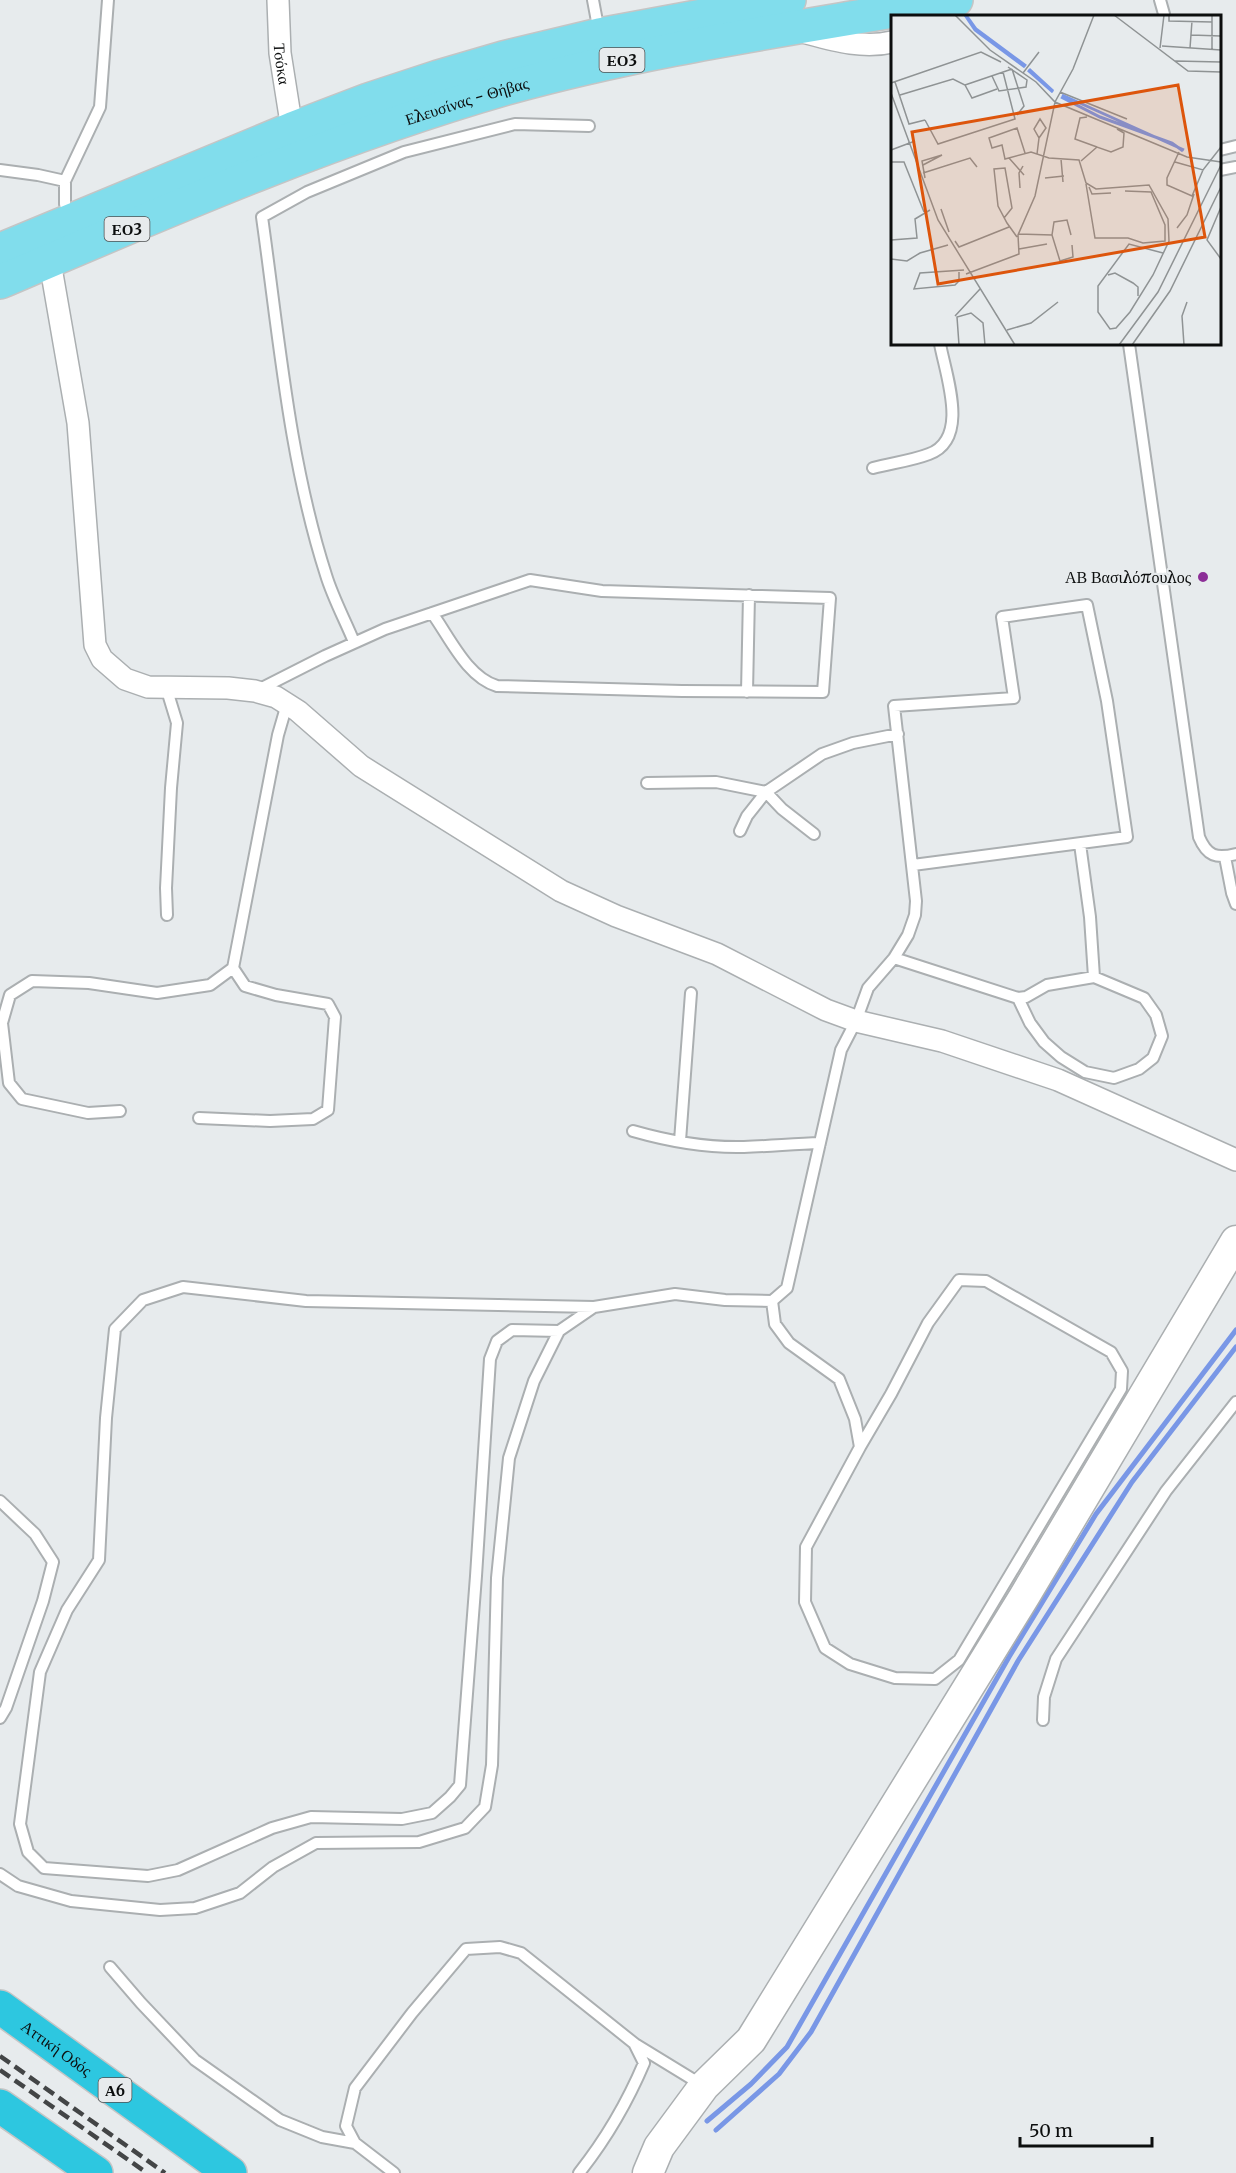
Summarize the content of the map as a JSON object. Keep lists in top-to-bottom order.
{
  "streets": {
    "highway": ["Αττική Οδός", "Α6"],
    "main road": ["ΕΟ3", "Ελευσίνας - Θήβας"],
    "street": ["Τσόκα"]
  },
  "crossings": [
    ["Τσόκα", "Ελευσίνας - Θήβας"]
  ],
  "places": ["ΑΒ Βασιλόπουλος"],
  "scale_bar": "50 m"
}
